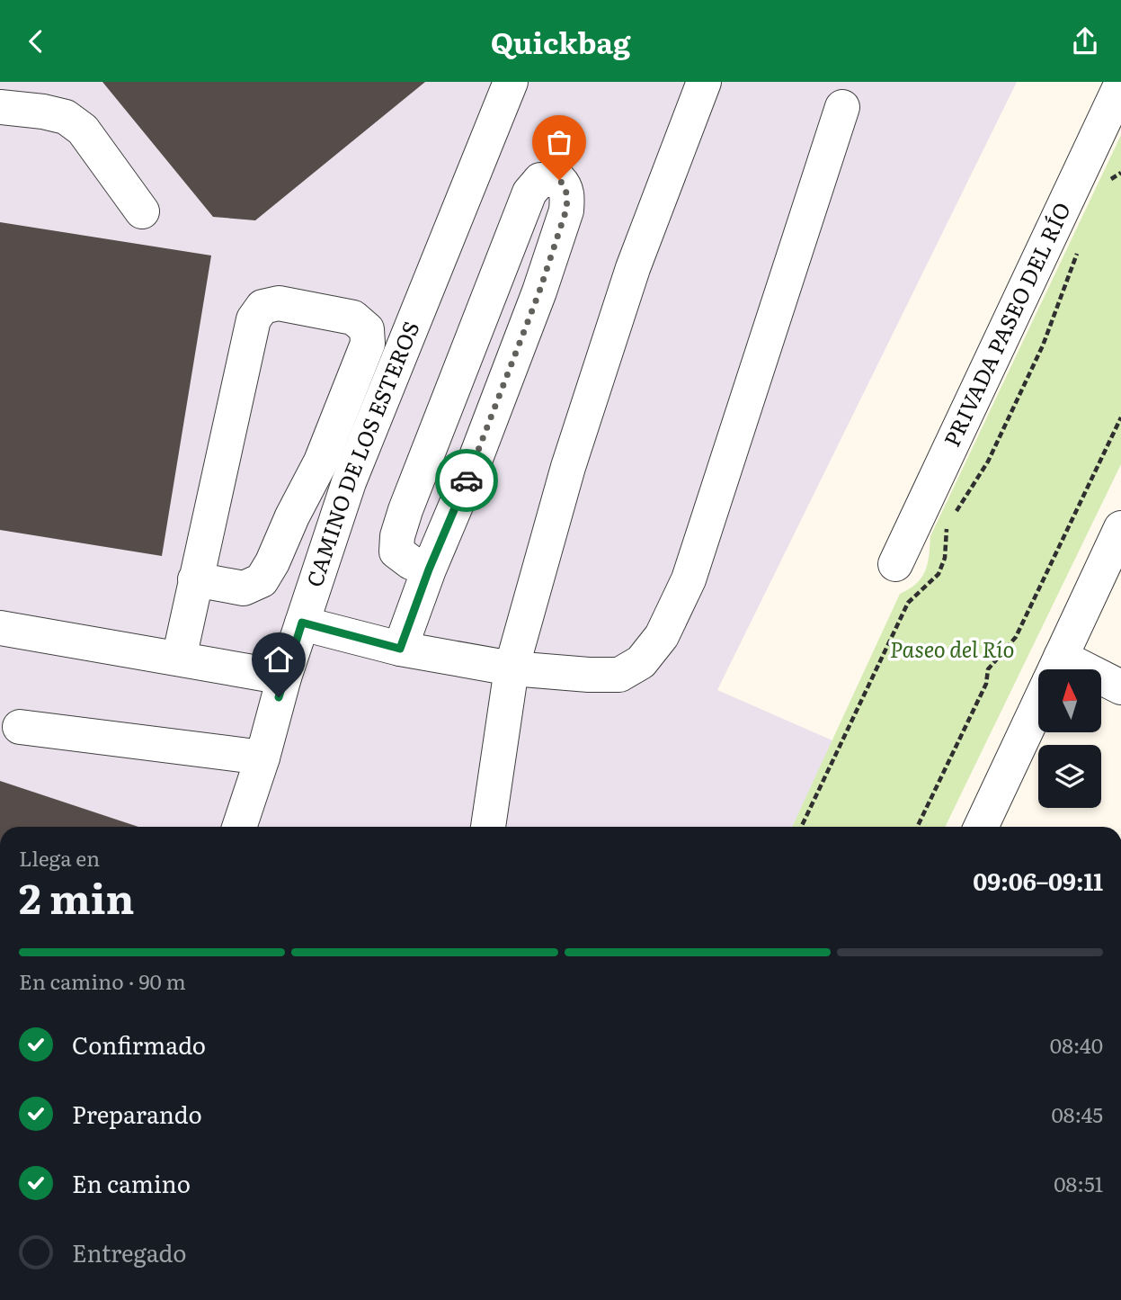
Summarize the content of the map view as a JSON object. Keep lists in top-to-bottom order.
{
  "streets": {
    "street": ["PRIVADA PASEO DEL RÍO", "CAMINO DE LOS ESTEROS"]
  },
  "parks": ["Paseo del Río"],
  "north": "top",
  "page": {
    "header": "Quickbag",
    "heading": ["2 min", "Llega en", "09:06–09:11"],
    "bar": "En camino · 90 m",
    "list": [
      ["Confirmado", "08:40"],
      ["Preparando", "08:45"],
      ["En camino", "08:51"],
      "Entregado"
    ]
  }
}
